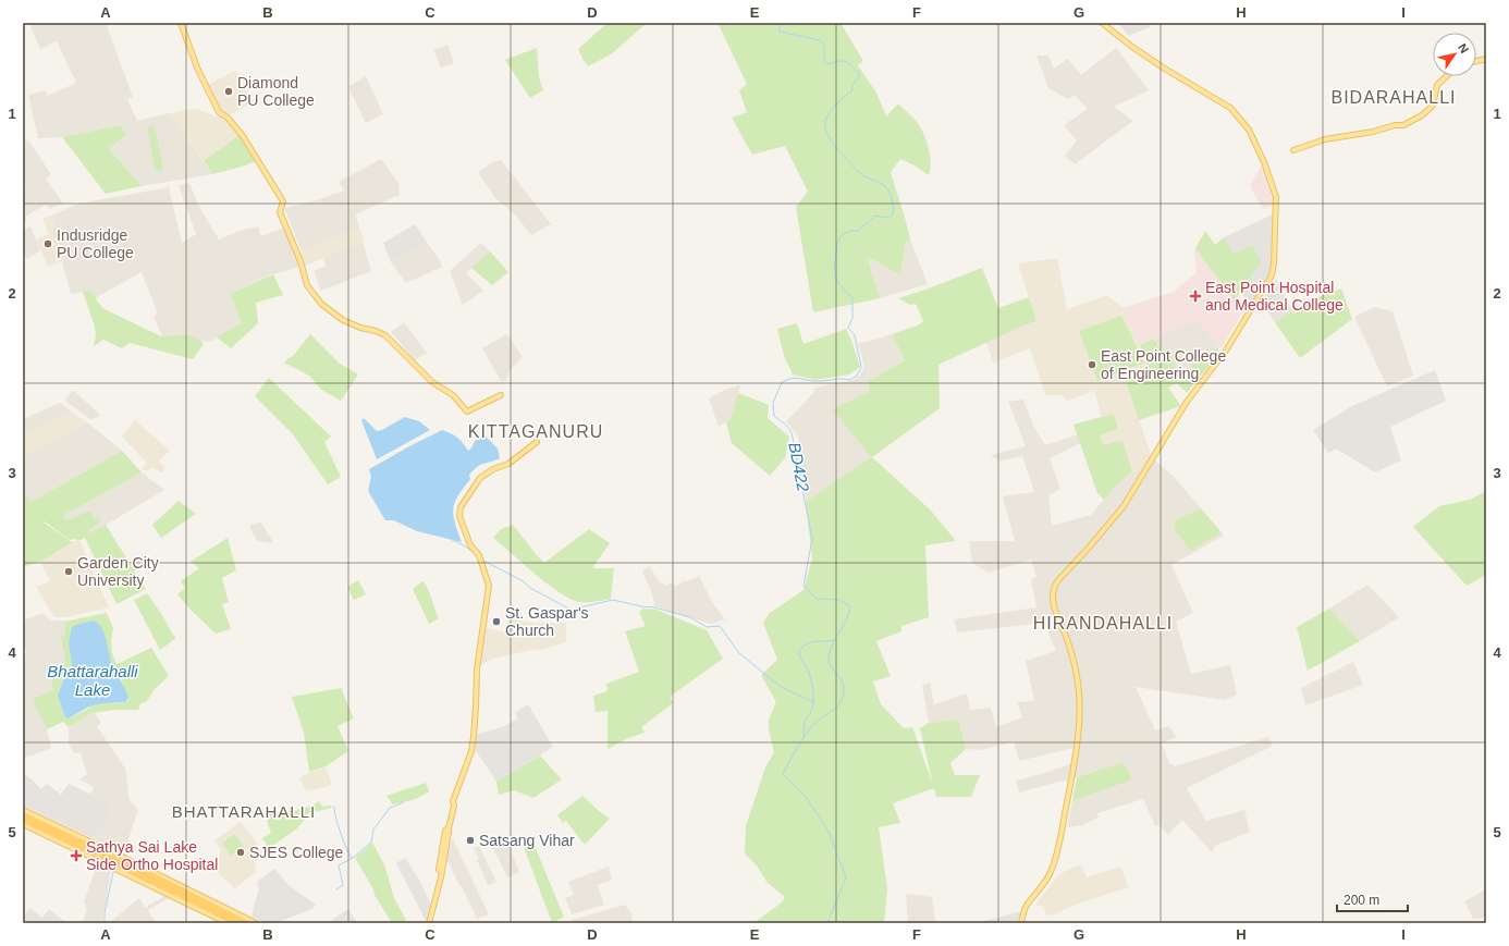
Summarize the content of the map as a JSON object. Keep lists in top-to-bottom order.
{
  "districts": [
    "BIDARAHALLI",
    "KITTAGANURU",
    "HIRANDAHALLI",
    "BHATTARAHALLI"
  ],
  "water": ["BD422", "Bhattarahalli Lake"],
  "places": {
    "other": [
      "Diamond PU College",
      "Indusridge PU College",
      "East Point College of Engineering",
      "Garden City University",
      "St. Gaspar's Church",
      "Satsang Vihar",
      "SJES College"
    ],
    "health": ["East Point Hospital and Medical College", "Sathya Sai Lake Side Ortho Hospital"]
  },
  "scale_bar": "200 m",
  "north": "top right",
  "grid": {
    "columns": [
      "A",
      "B",
      "C",
      "D",
      "E",
      "F",
      "G",
      "H",
      "I"
    ],
    "rows": [
      "1",
      "2",
      "3",
      "4",
      "5"
    ]
  }
}
